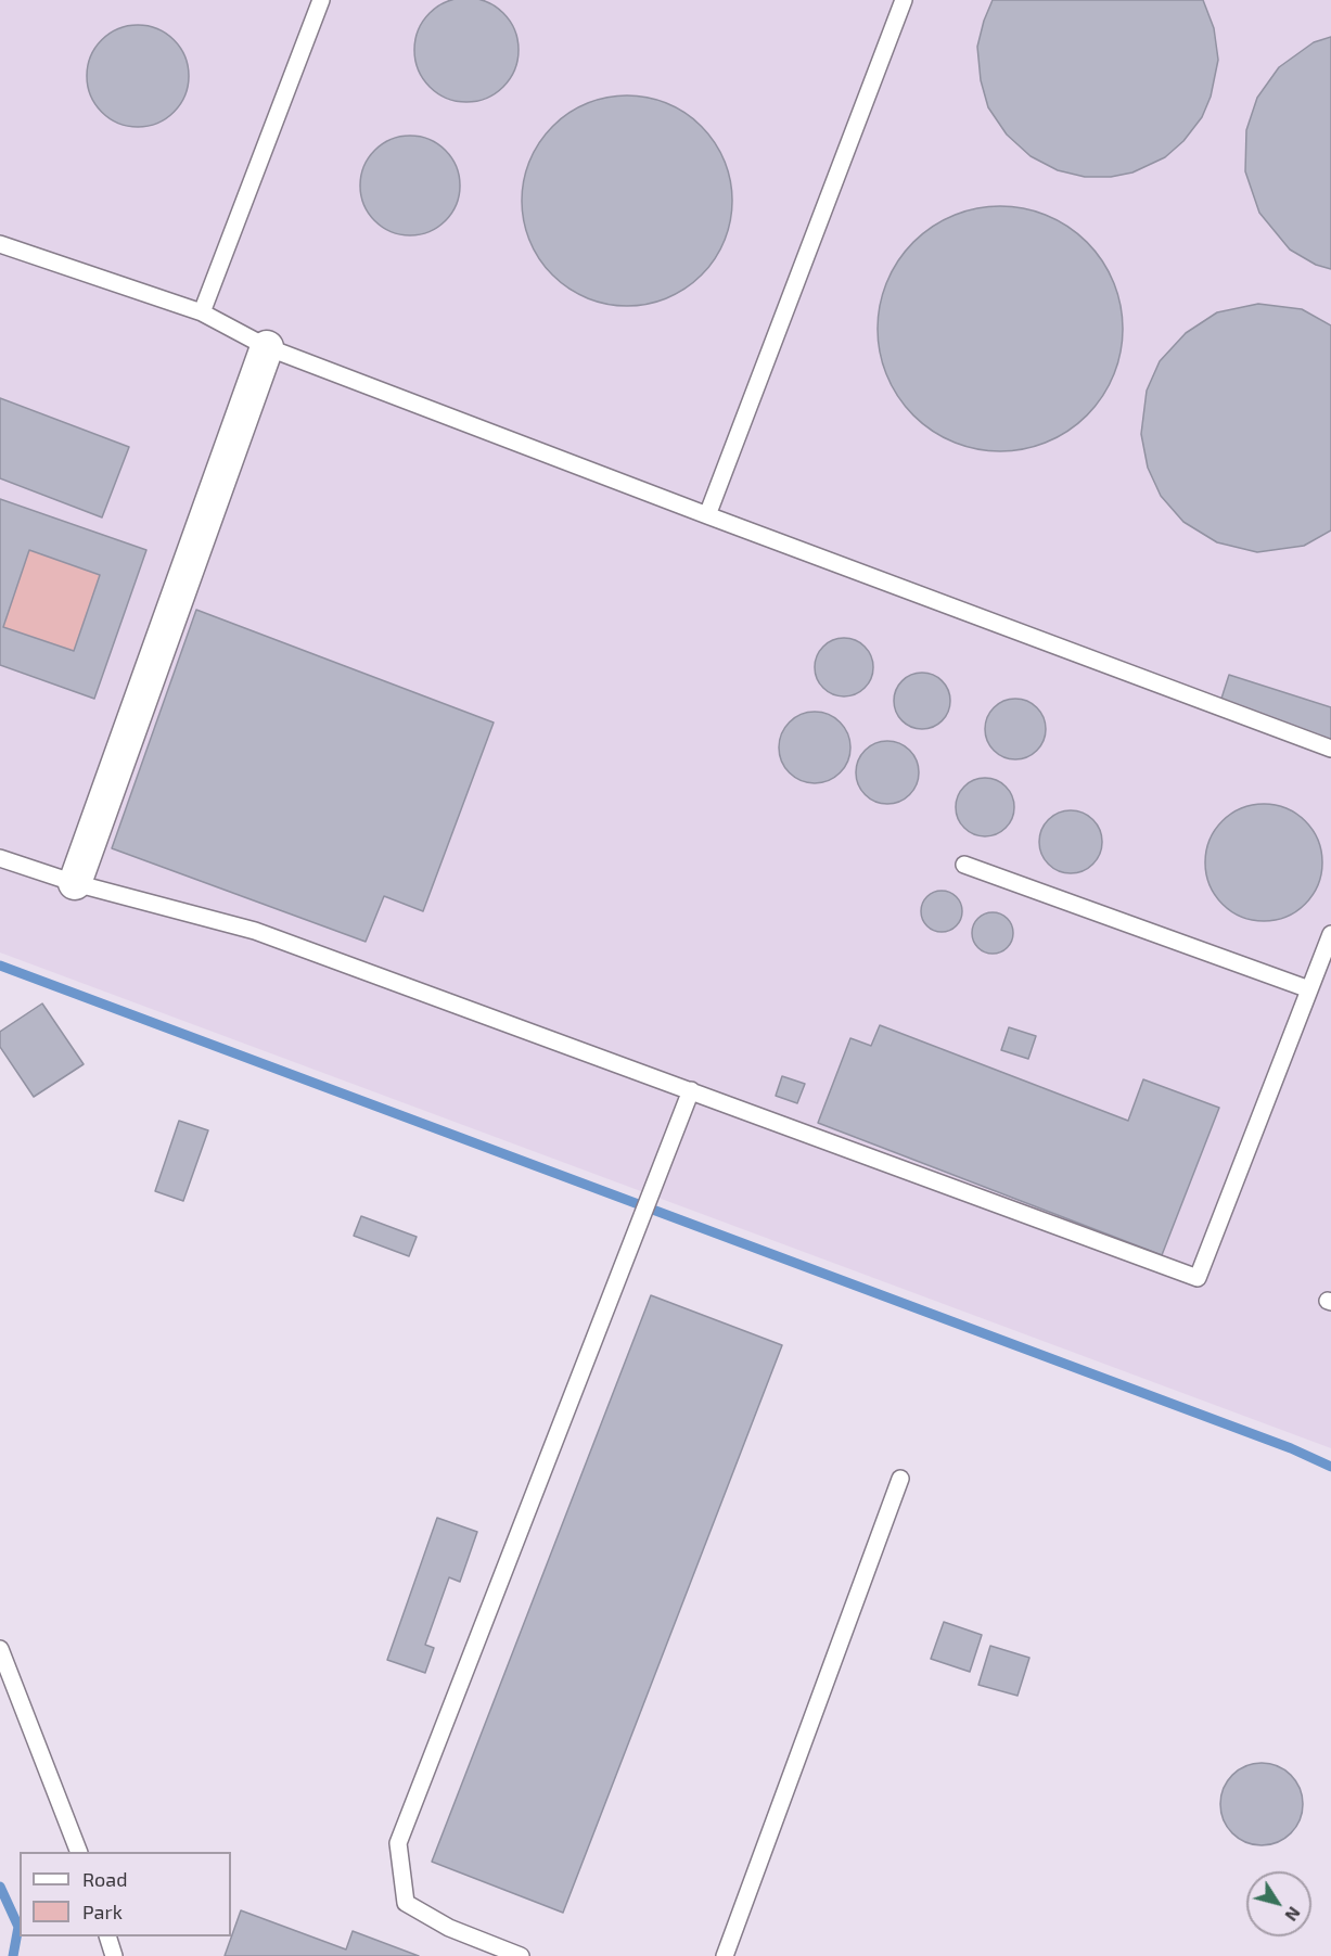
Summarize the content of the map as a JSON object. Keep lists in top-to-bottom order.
{
  "legend": ["Road", "Park"],
  "north": "bottom right"
}
